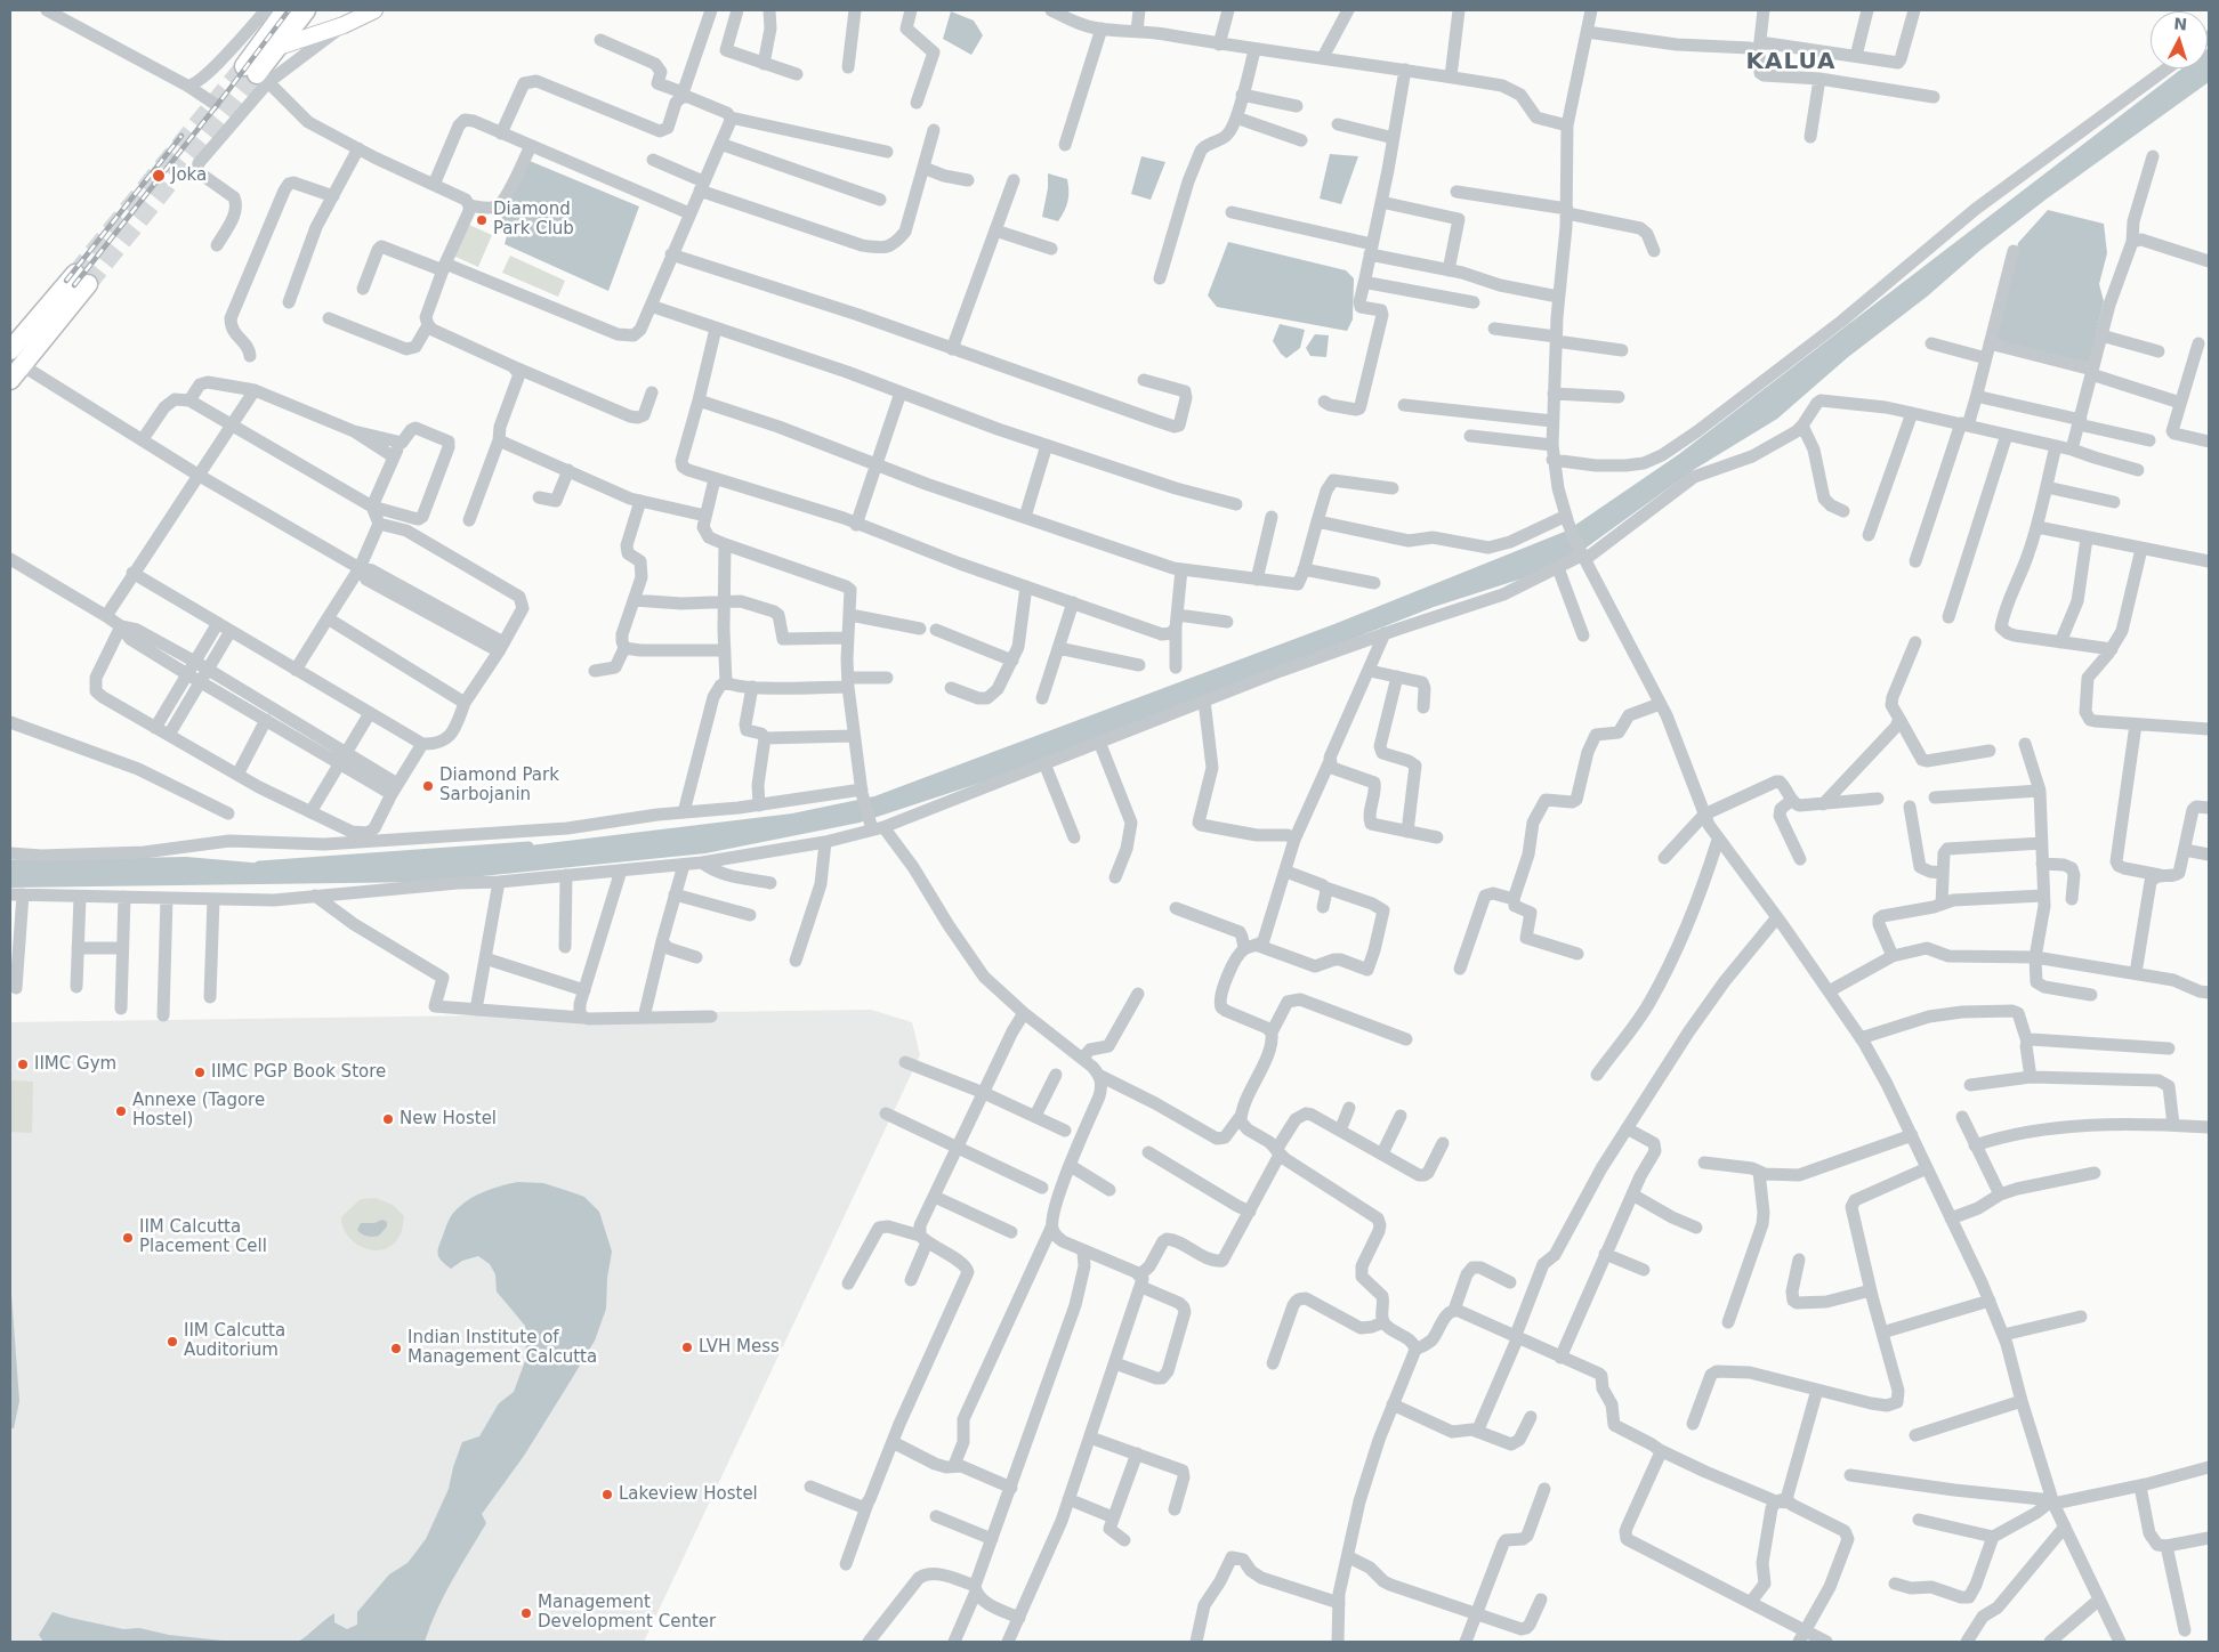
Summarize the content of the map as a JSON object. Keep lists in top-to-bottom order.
{
  "districts": ["KALUA"],
  "places": [
    "Joka",
    "Diamond Park Club",
    "Diamond Park Sarbojanin",
    "IIMC Gym",
    "IIMC PGP Book Store",
    "Annexe (Tagore Hostel)",
    "New Hostel",
    "IIM Calcutta Placement Cell",
    "IIM Calcutta Auditorium",
    "LVH Mess",
    "Indian Institute of Management Calcutta",
    "Lakeview Hostel",
    "Management Development Center"
  ],
  "north": "top"
}
